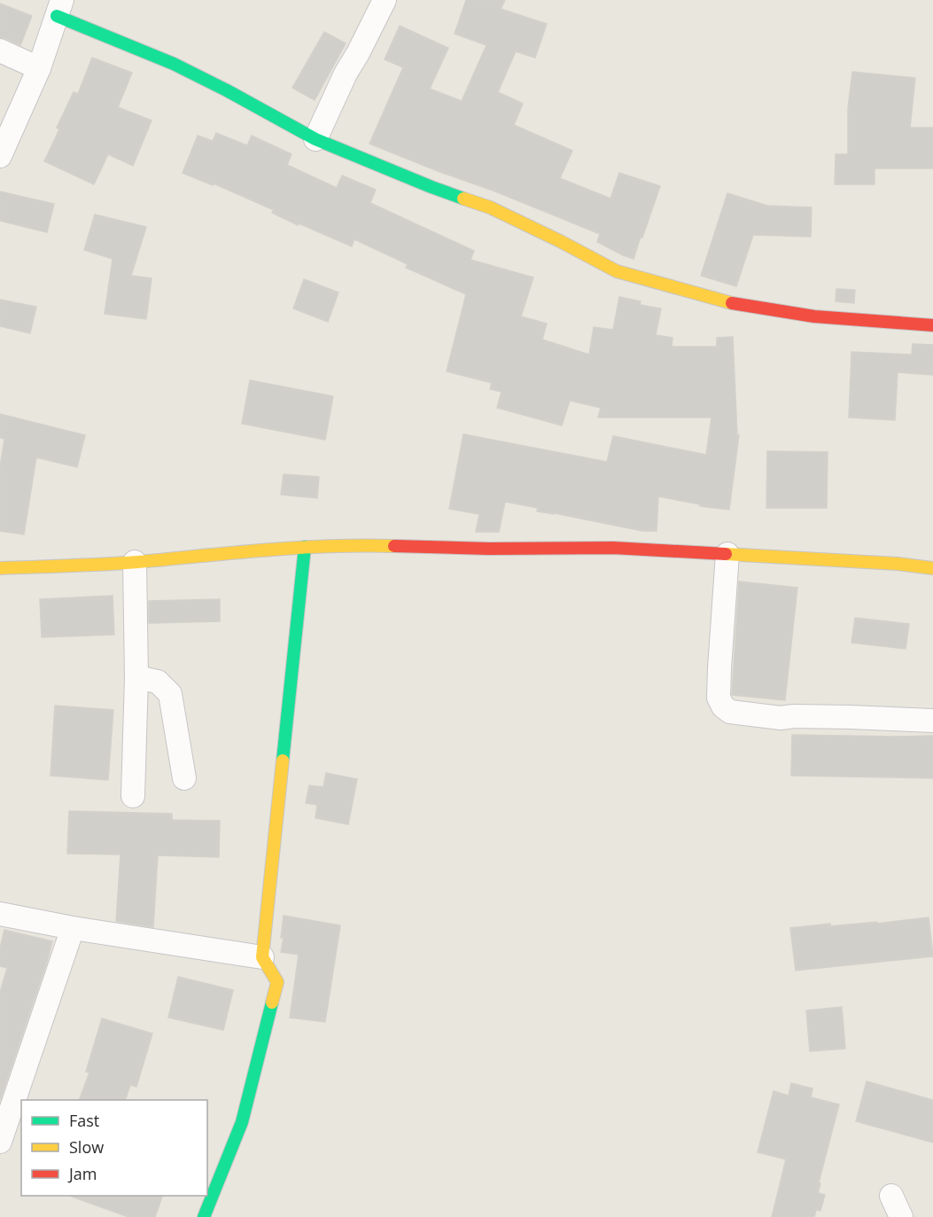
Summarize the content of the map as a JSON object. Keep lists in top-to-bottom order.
{
  "legend": ["Fast", "Slow", "Jam"]
}
